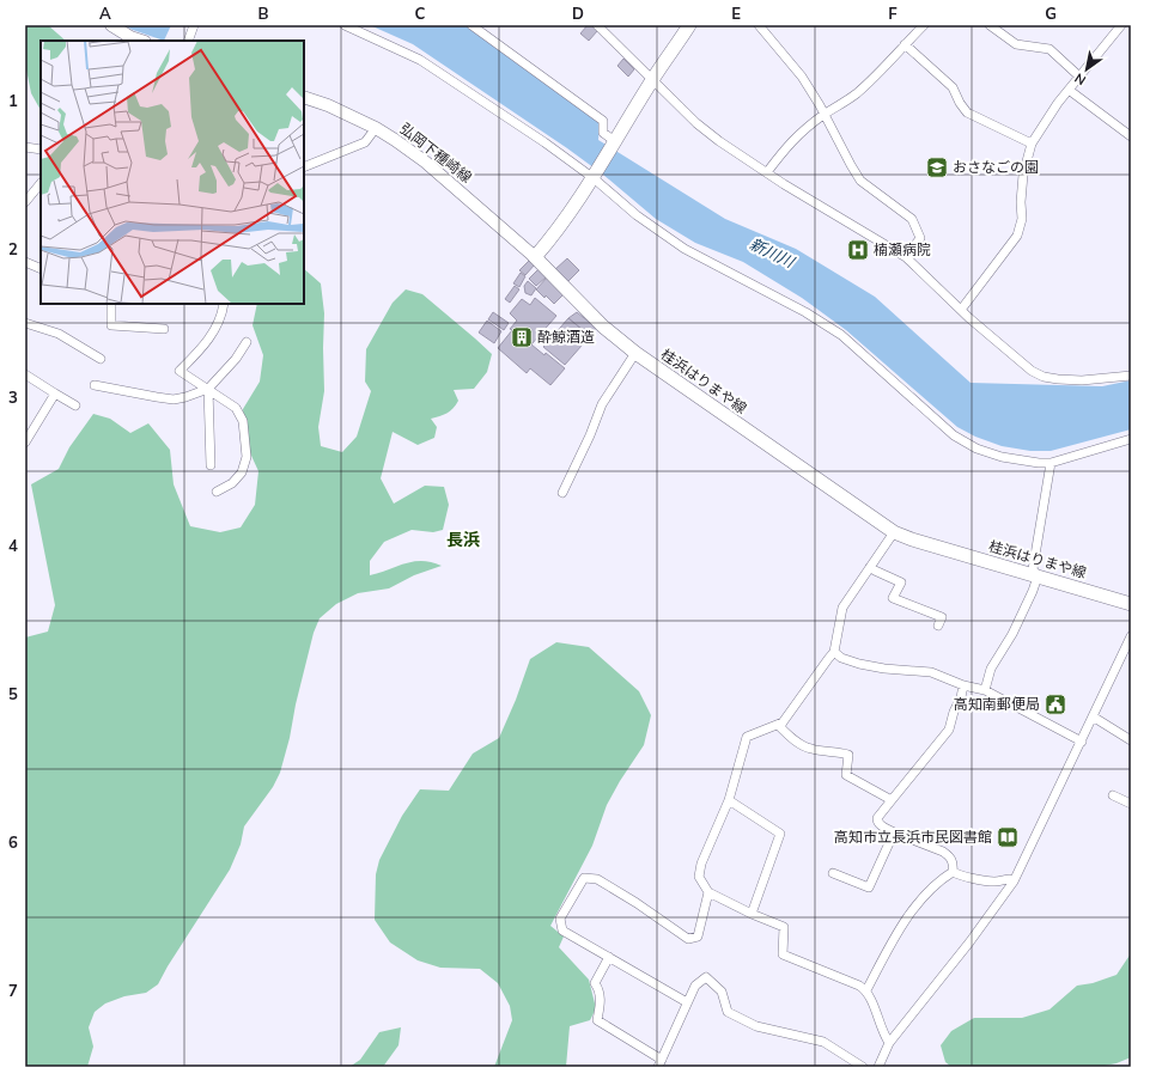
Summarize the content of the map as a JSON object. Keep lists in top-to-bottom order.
{
  "streets": {
    "main road": ["弘岡下種崎線", "桂浜はりまや線"]
  },
  "crossings": [
    ["弘岡下種崎線", "桂浜はりまや線"]
  ],
  "districts": ["長浜"],
  "water": ["新川川"],
  "places": {
    "school or university": ["おさなごの園"],
    "hospital": ["楠瀬病院"],
    "building": ["酔鯨酒造"],
    "public building": ["高知南郵便局"],
    "library": ["高知市立長浜市民図書館"]
  },
  "north": "bottom left",
  "grid": {
    "columns": [
      "A",
      "B",
      "C",
      "D",
      "E",
      "F",
      "G"
    ],
    "rows": [
      "1",
      "2",
      "3",
      "4",
      "5",
      "6",
      "7"
    ]
  }
}
